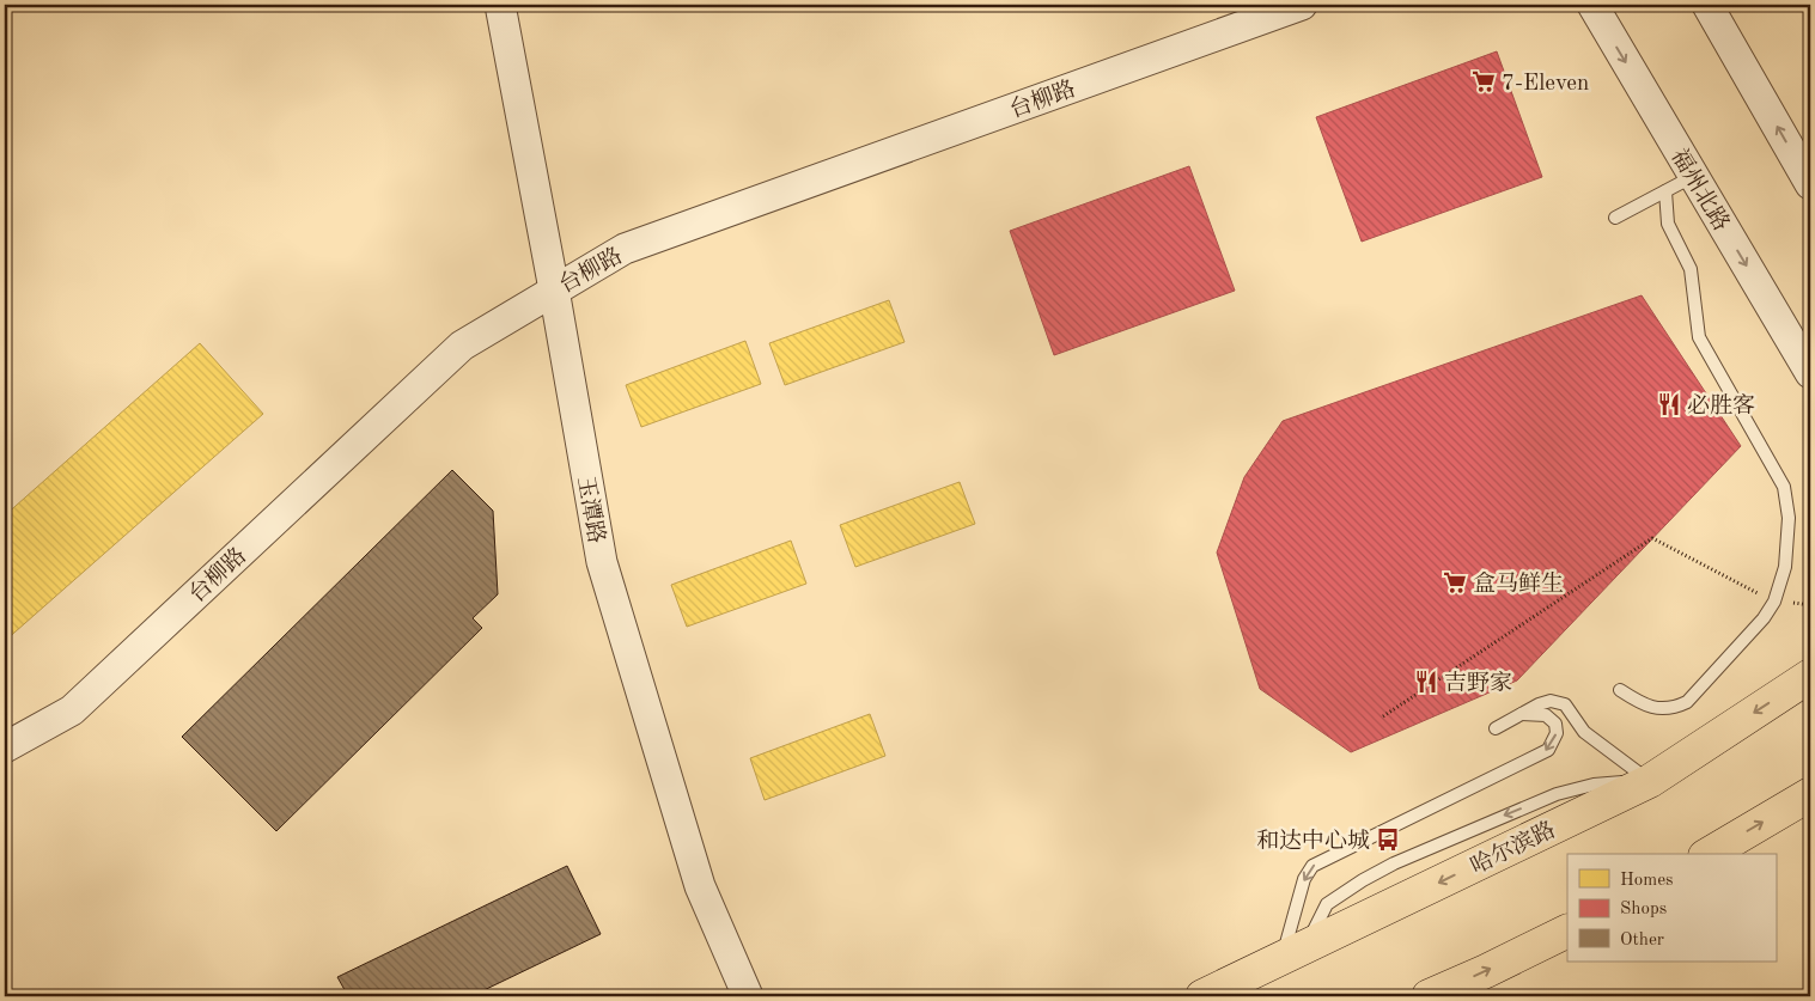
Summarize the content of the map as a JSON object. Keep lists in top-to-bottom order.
{
  "streets": {
    "highway": ["哈尔滨路"],
    "street": ["台柳路", "福州北路", "玉潭路"]
  },
  "crossings": [
    ["台柳路", "玉潭路"]
  ],
  "places": {
    "supermarket": ["7-Eleven", "盒马鲜生"],
    "restaurant": ["必胜客", "吉野家"],
    "bus stop": ["和达中心城"]
  },
  "legend": ["Homes", "Shops", "Other"]
}
